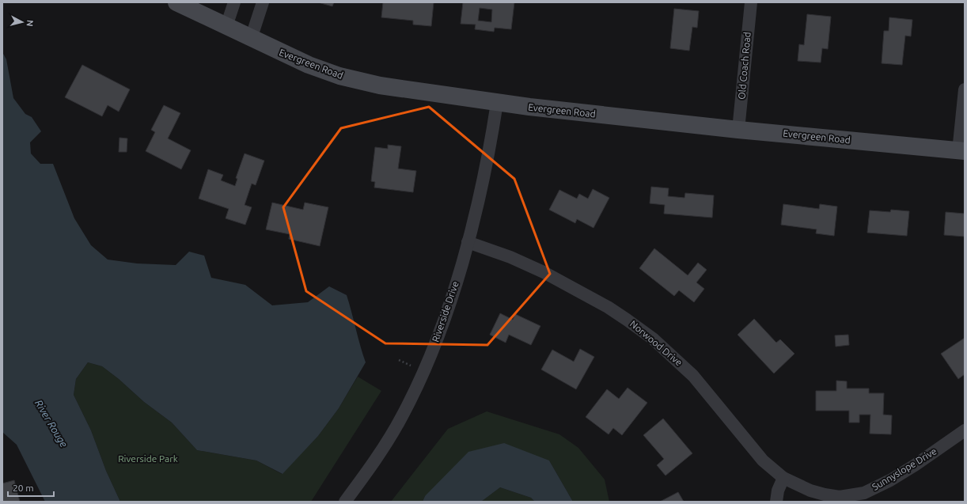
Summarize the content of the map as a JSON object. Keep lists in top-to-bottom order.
{
  "streets": {
    "street": [
      "Evergreen Road",
      "Old Coach Road",
      "Riverside Drive",
      "Norwood Drive",
      "Sunnyslope Drive"
    ]
  },
  "crossings": [
    ["Evergreen Road", "Old Coach Road"],
    ["Evergreen Road", "Riverside Drive"],
    ["Riverside Drive", "Norwood Drive"],
    ["Norwood Drive", "Sunnyslope Drive"]
  ],
  "water": ["River Rouge"],
  "parks": ["Riverside Park"],
  "scale_bar": "20 m",
  "north": "right"
}
